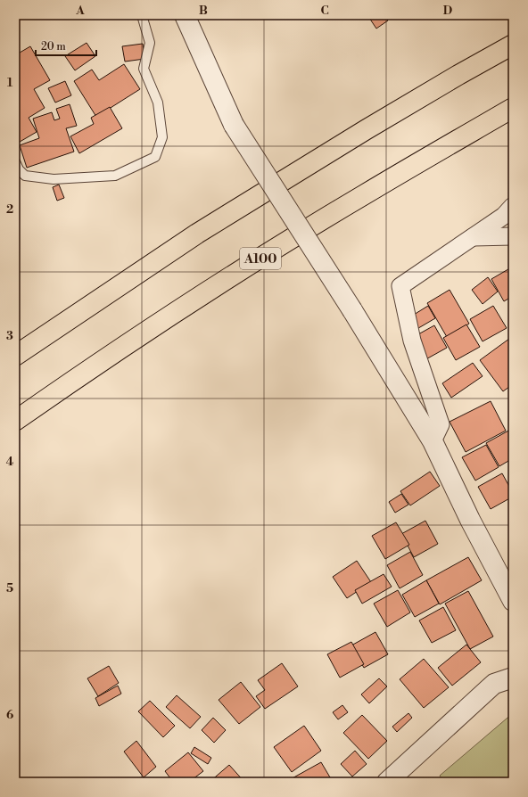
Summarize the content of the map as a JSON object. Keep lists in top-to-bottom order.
{
  "streets": {
    "highway": ["A100"]
  },
  "scale_bar": "20 m",
  "grid": {
    "columns": [
      "A",
      "B",
      "C",
      "D"
    ],
    "rows": [
      "1",
      "2",
      "3",
      "4",
      "5",
      "6"
    ]
  }
}
